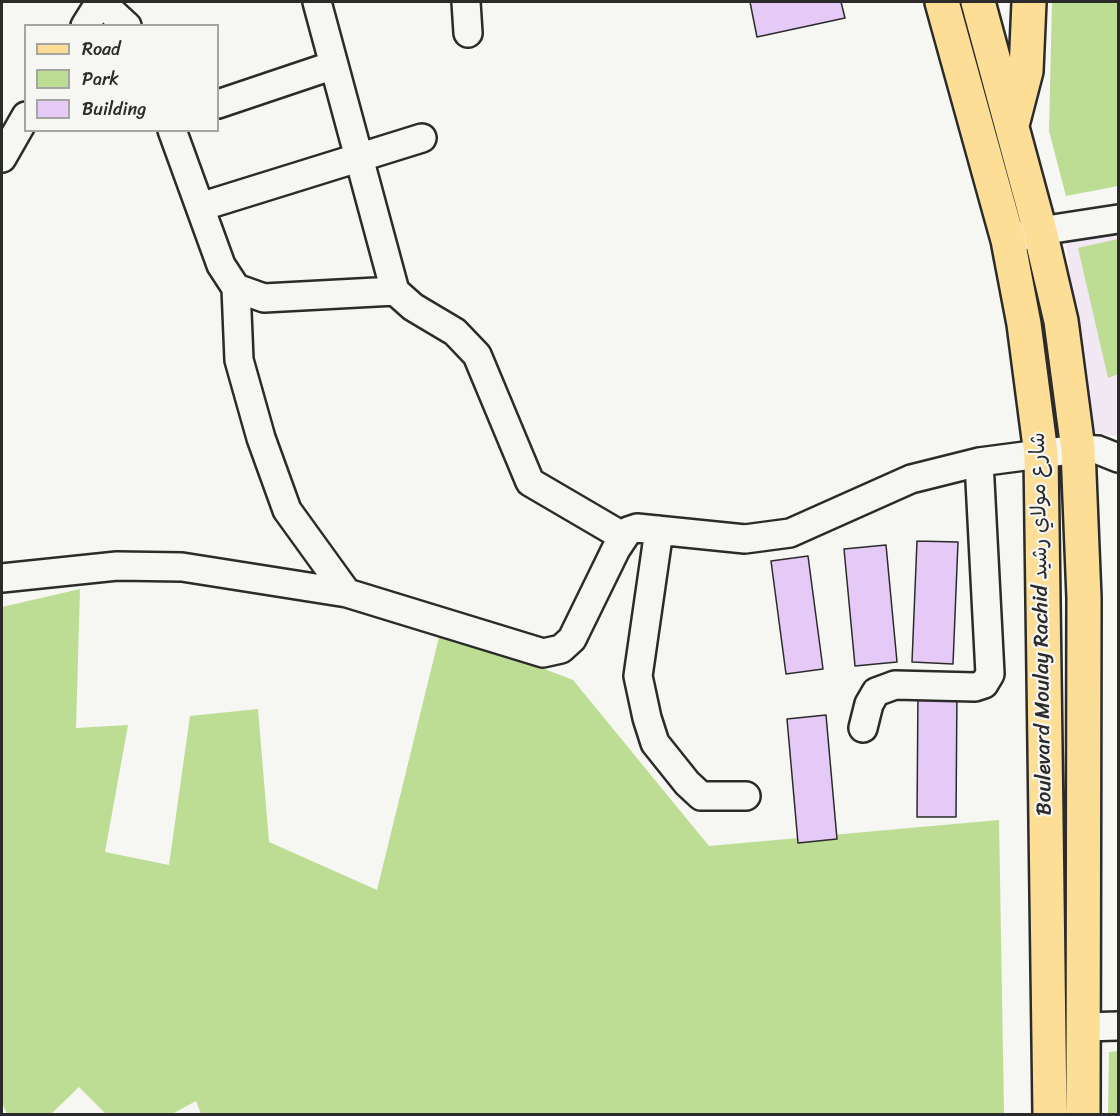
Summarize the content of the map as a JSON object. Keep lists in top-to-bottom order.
{
  "streets": {
    "main road": ["Boulevard Moulay Rachid شارع مولاي رشيد"]
  },
  "legend": ["Road", "Park", "Building"]
}
